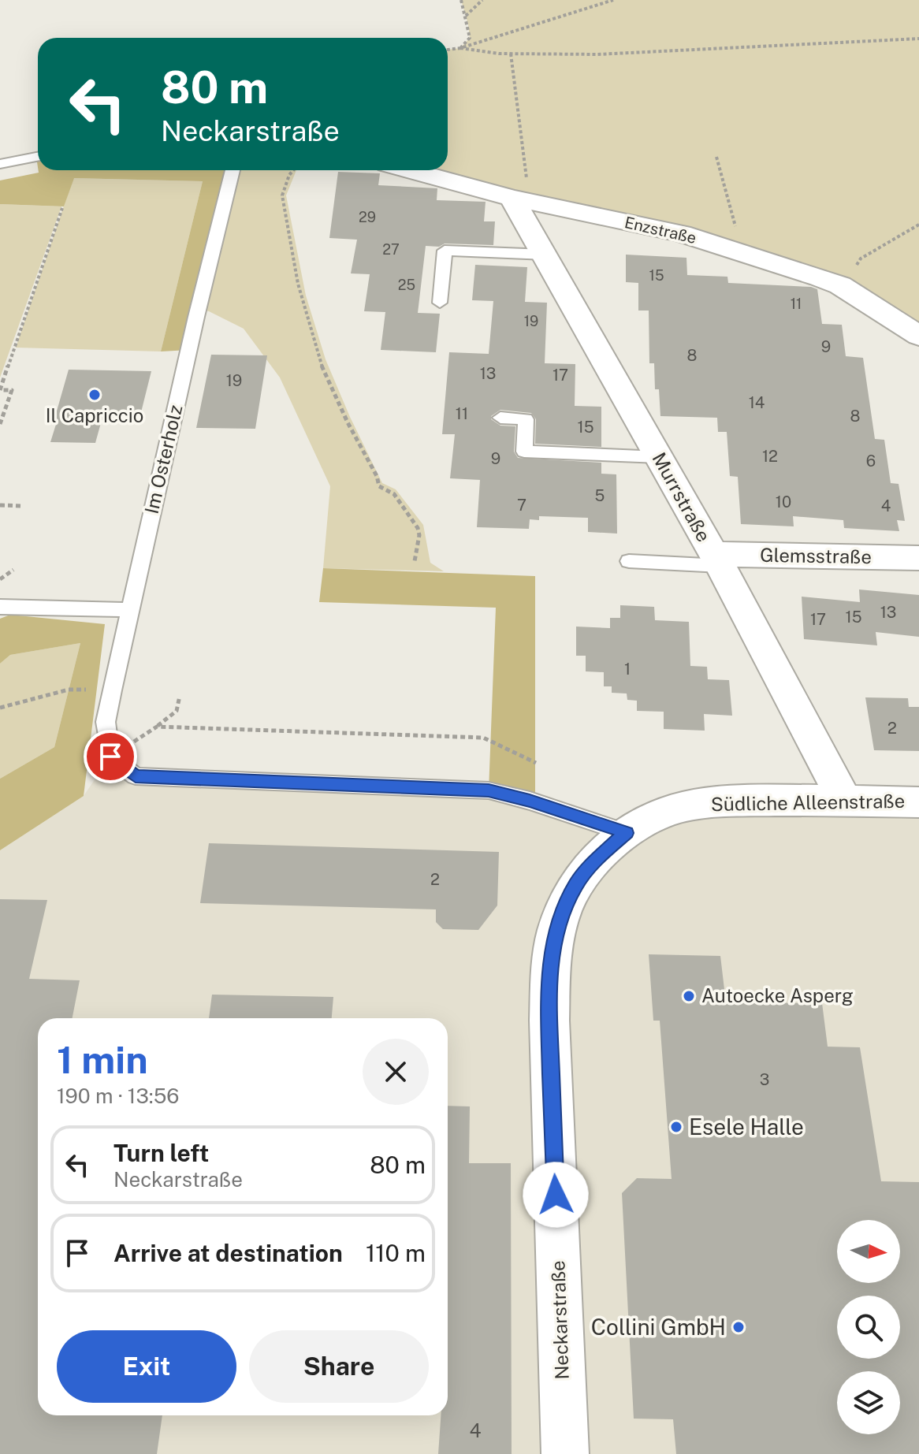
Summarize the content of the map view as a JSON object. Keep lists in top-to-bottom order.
{
  "streets": {
    "street": [
      "Enzstraße",
      "Murrstraße",
      "Glemsstraße",
      "Südliche Alleenstraße",
      "Neckarstraße"
    ],
    "lane": ["Im Osterholz"]
  },
  "crossings": [
    ["Enzstraße", "Murrstraße"],
    ["Murrstraße", "Glemsstraße"],
    ["Murrstraße", "Südliche Alleenstraße"],
    ["Südliche Alleenstraße", "Neckarstraße"]
  ],
  "places": [
    "Il Capriccio",
    "Autoecke Asperg",
    "Esele Halle",
    "Collini GmbH"
  ],
  "house_numbers": [
    "29",
    "27",
    "15",
    "25",
    "11",
    "19",
    "9",
    "8",
    "13",
    "17",
    "19",
    "14",
    "11",
    "8",
    "15",
    "12",
    "9",
    "6",
    "5",
    "10",
    "7",
    "4",
    "13",
    "15",
    "17",
    "1",
    "2",
    "2",
    "3",
    "4"
  ],
  "north": "right",
  "page": {
    "turn": ["80 m", "Neckarstraße"],
    "heading": ["1 min", "190 m · 13:56"],
    "list": [
      {
        "name": "Turn left",
        "note": "Neckarstraße",
        "value": "80 m"
      },
      {
        "name": "Arrive at destination",
        "value": "110 m"
      }
    ],
    "buttons": ["Exit", "Share"]
  }
}
